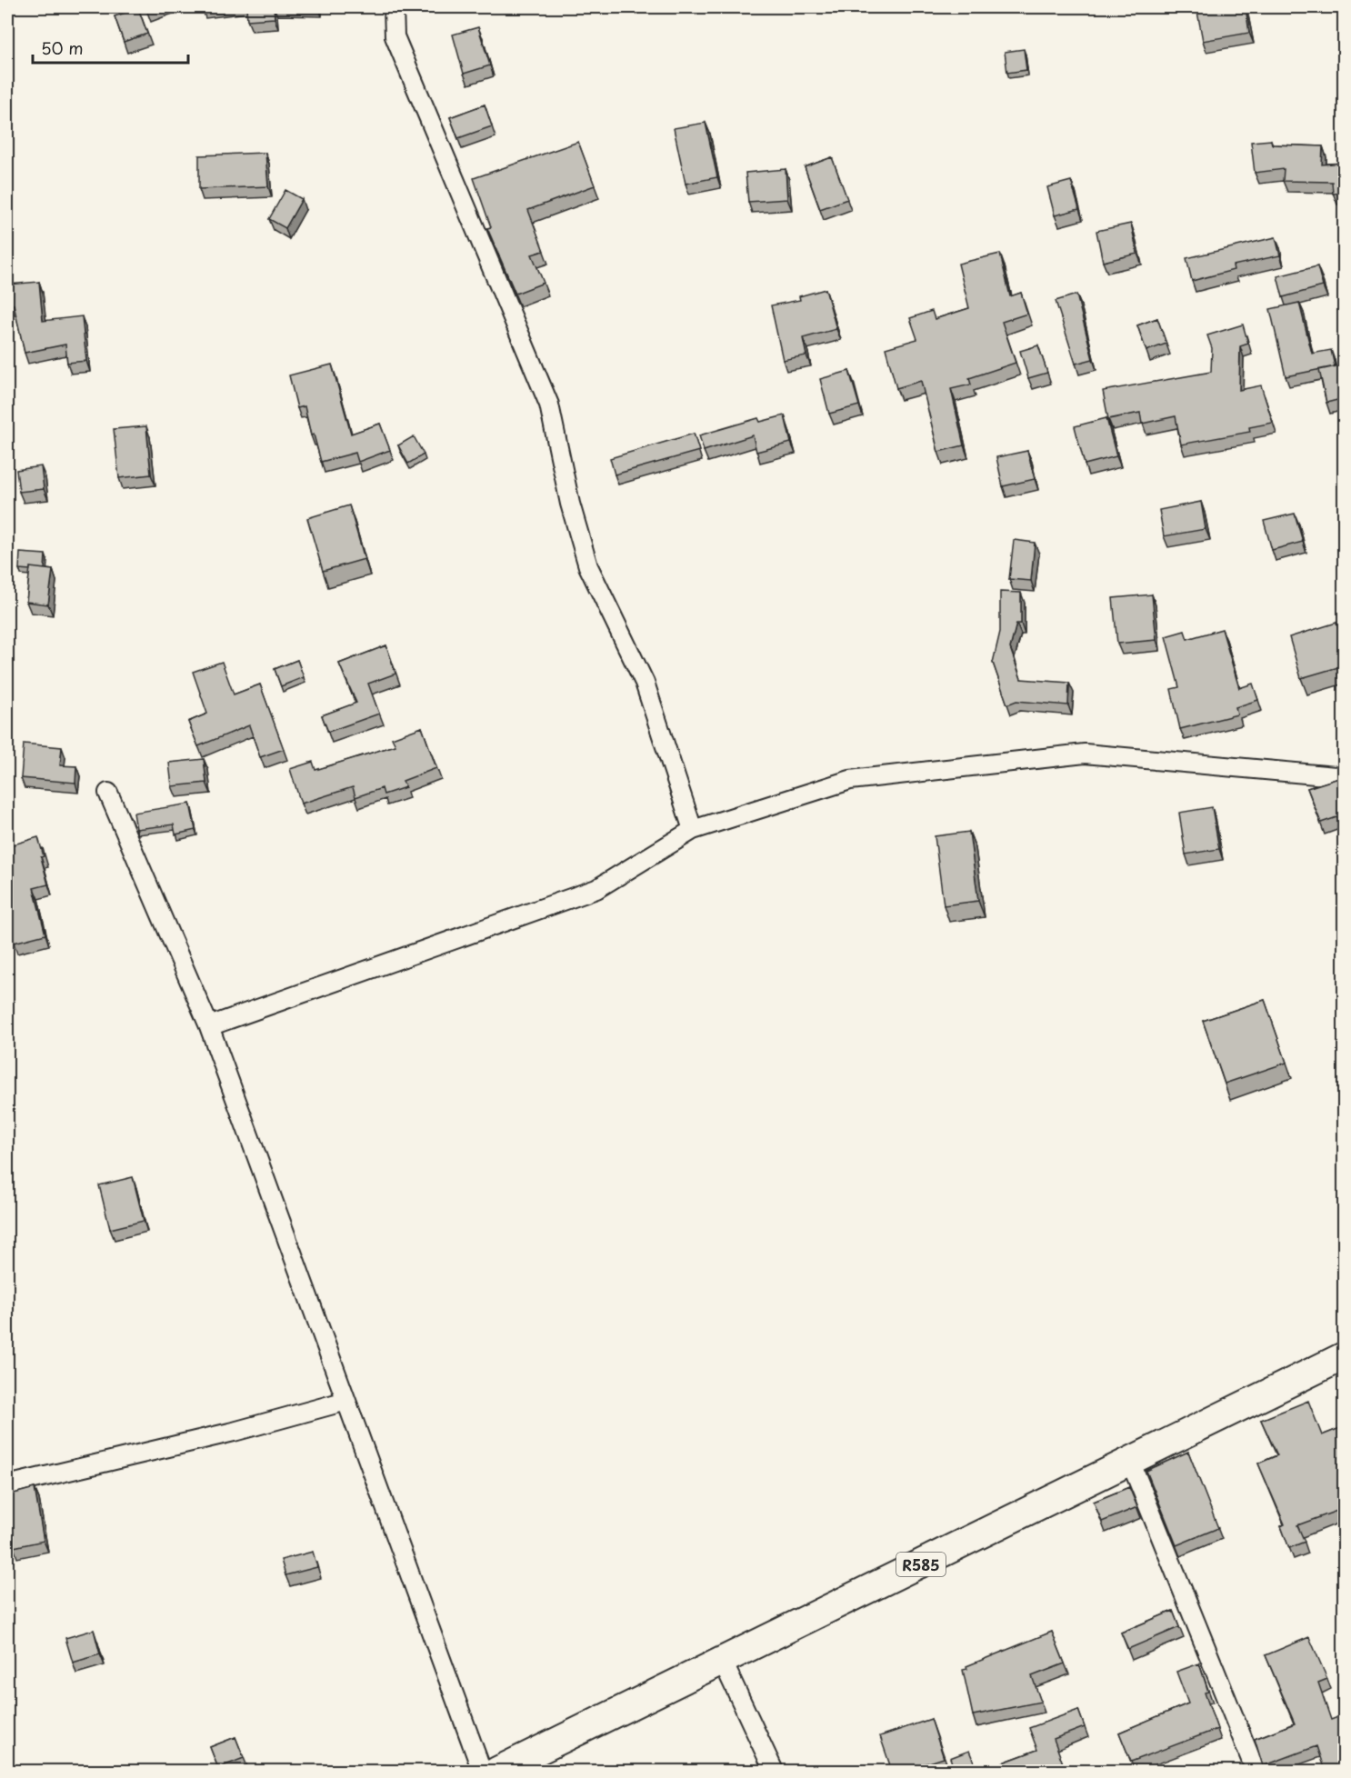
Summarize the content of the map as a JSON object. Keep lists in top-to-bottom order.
{
  "streets": {
    "main road": ["R585"]
  },
  "scale_bar": "50 m"
}
